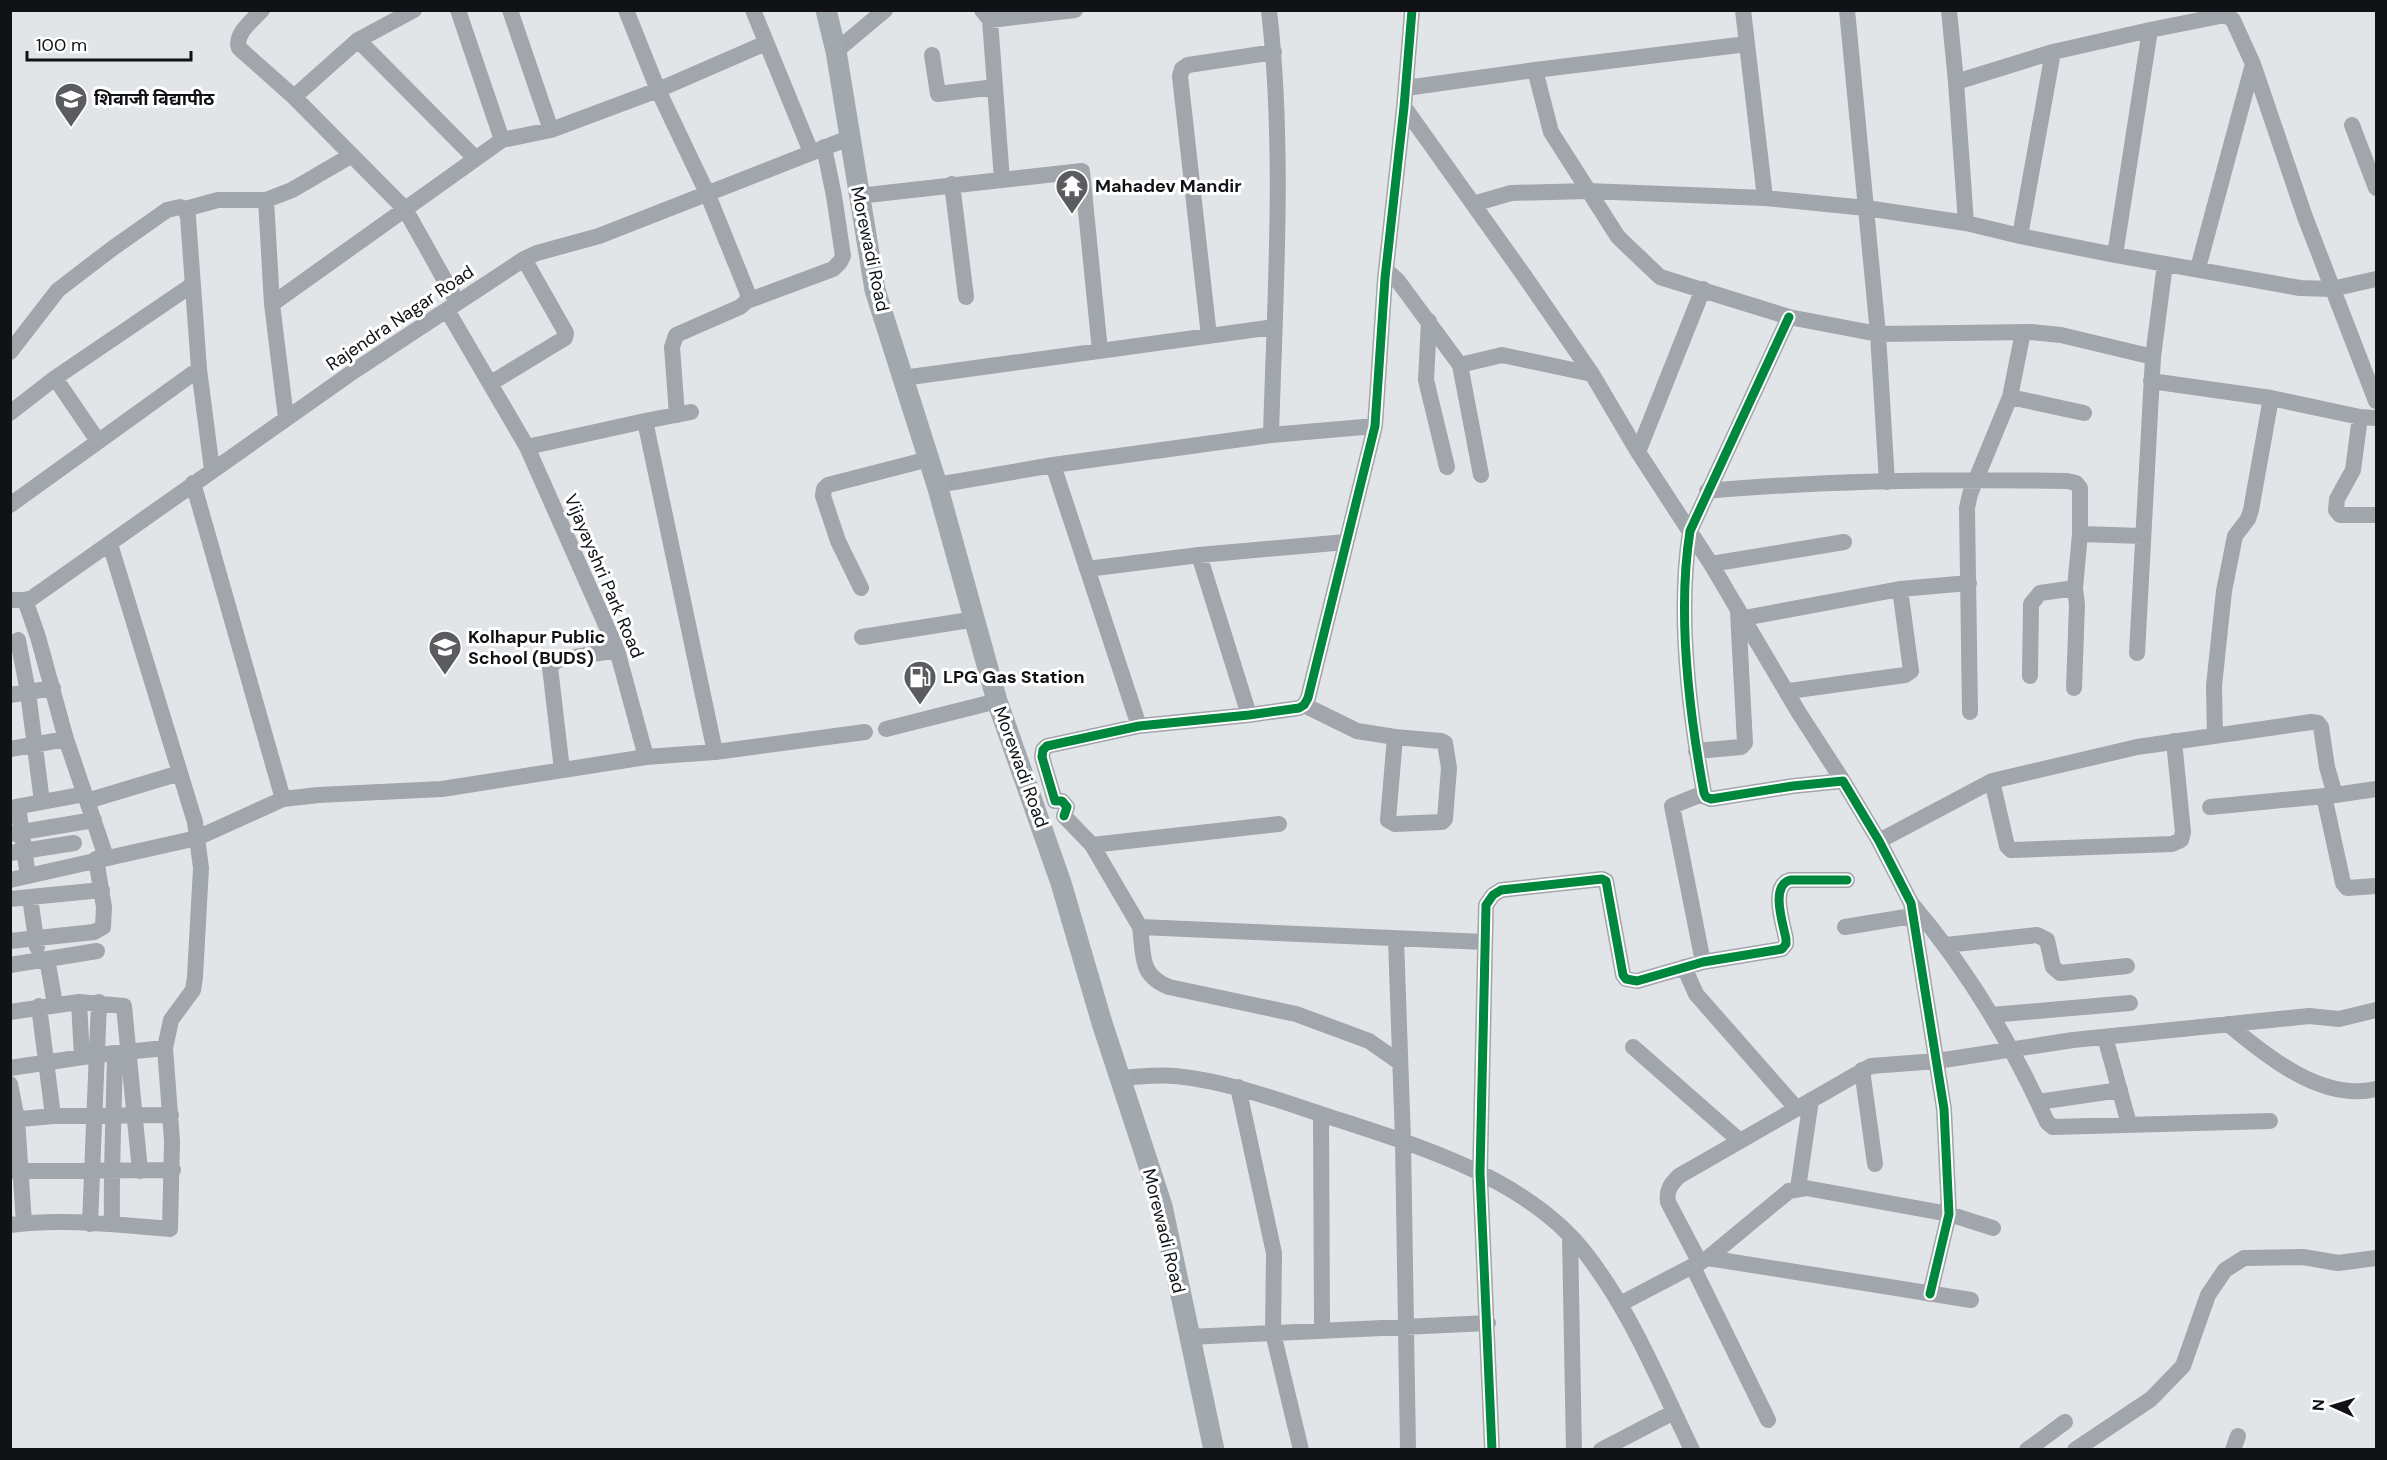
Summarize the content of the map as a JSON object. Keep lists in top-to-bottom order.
{
  "streets": {
    "main road": ["Morewadi Road"],
    "street": ["Rajendra Nagar Road", "Vijayayshri Park Road"]
  },
  "crossings": [
    ["Morewadi Road", "Rajendra Nagar Road"],
    ["Rajendra Nagar Road", "Vijayayshri Park Road"]
  ],
  "places": {
    "school or university": ["शिवाजी विद्यापीठ", "Kolhapur Public School (BUDS)"],
    "temple": ["Mahadev Mandir"],
    "fuel station": ["LPG Gas Station"]
  },
  "scale_bar": "100 m",
  "north": "left"
}
